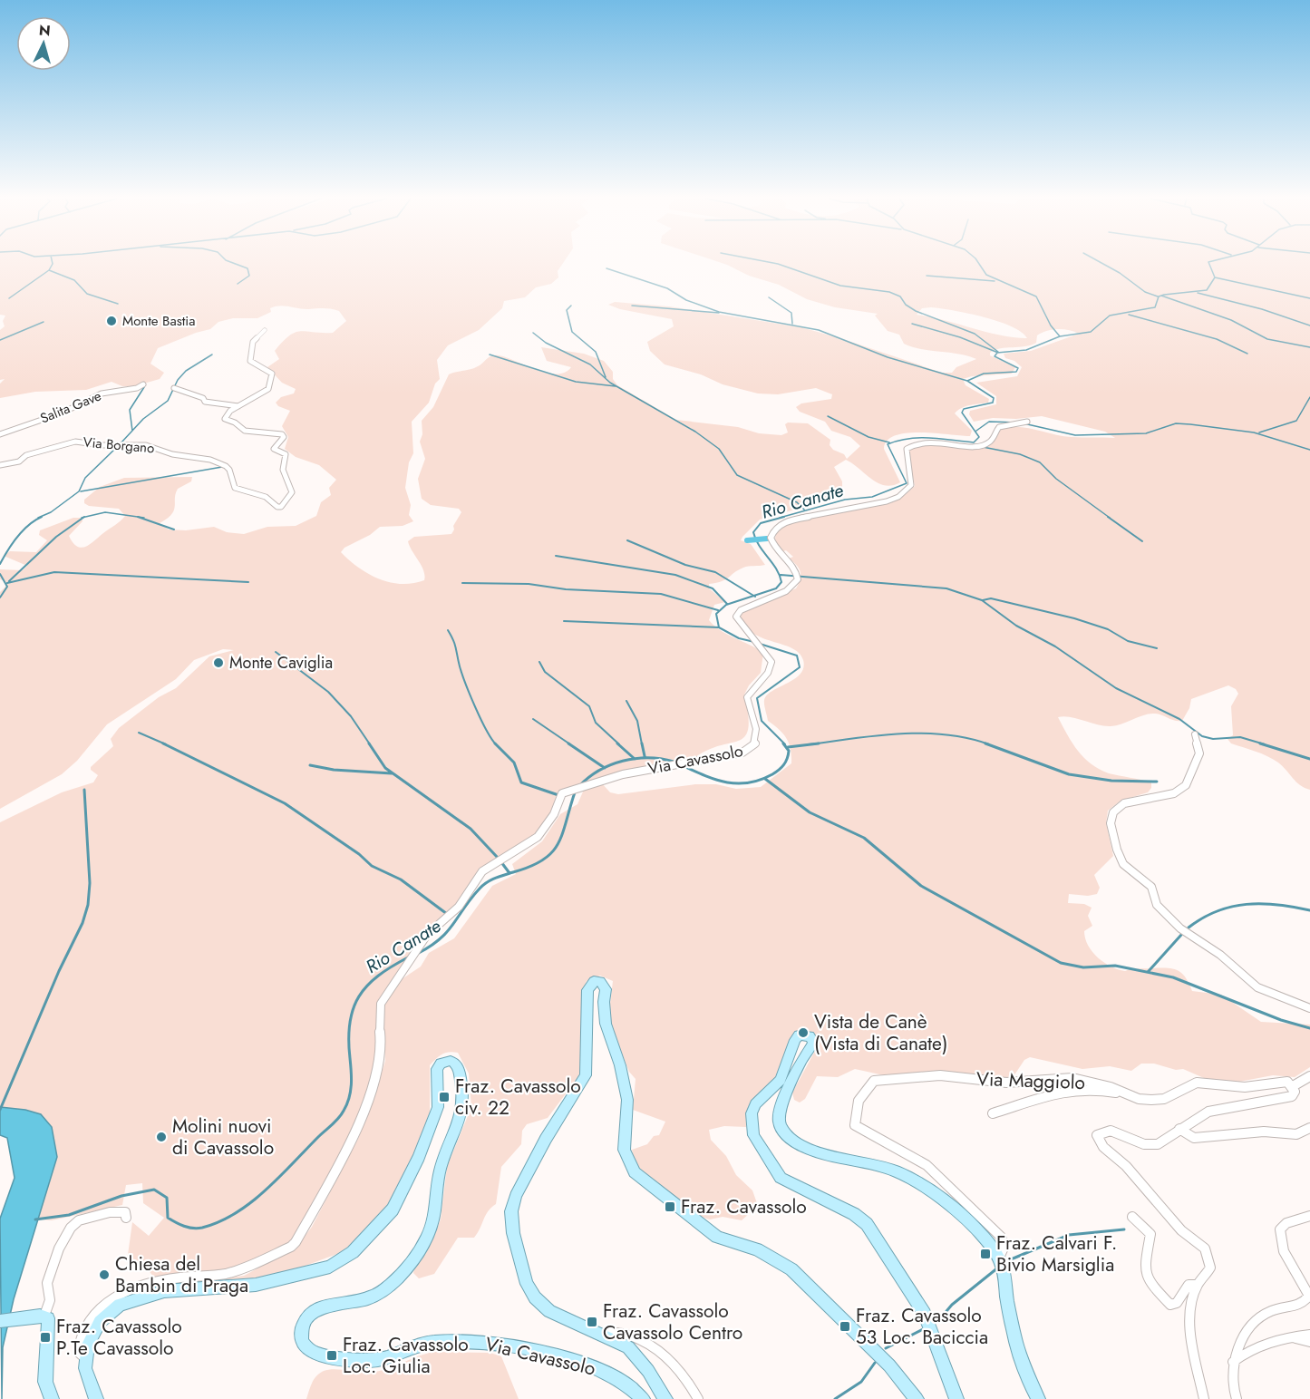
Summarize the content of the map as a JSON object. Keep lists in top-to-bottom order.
{
  "streets": {
    "main road": ["Via Cavassolo"],
    "street": ["Salita Gave", "Via Borgano", "Via Maggiolo"]
  },
  "water": ["Rio Canate"],
  "places": {
    "other": [
      "Monte Bastia",
      "Monte Caviglia",
      "Vista de Canè (Vista di Canate)",
      "Molini nuovi di Cavassolo",
      "Chiesa del Bambin di Praga"
    ],
    "transit": [
      "Fraz. Cavassolo civ. 22",
      "Fraz. Cavassolo",
      "Fraz. Calvari F. Bivio Marsiglia",
      "Fraz. Cavassolo Cavassolo Centro",
      "Fraz. Cavassolo 53 Loc. Baciccia",
      "Fraz. Cavassolo P.Te Cavassolo",
      "Fraz. Cavassolo Loc. Giulia"
    ]
  },
  "north": "top"
}
